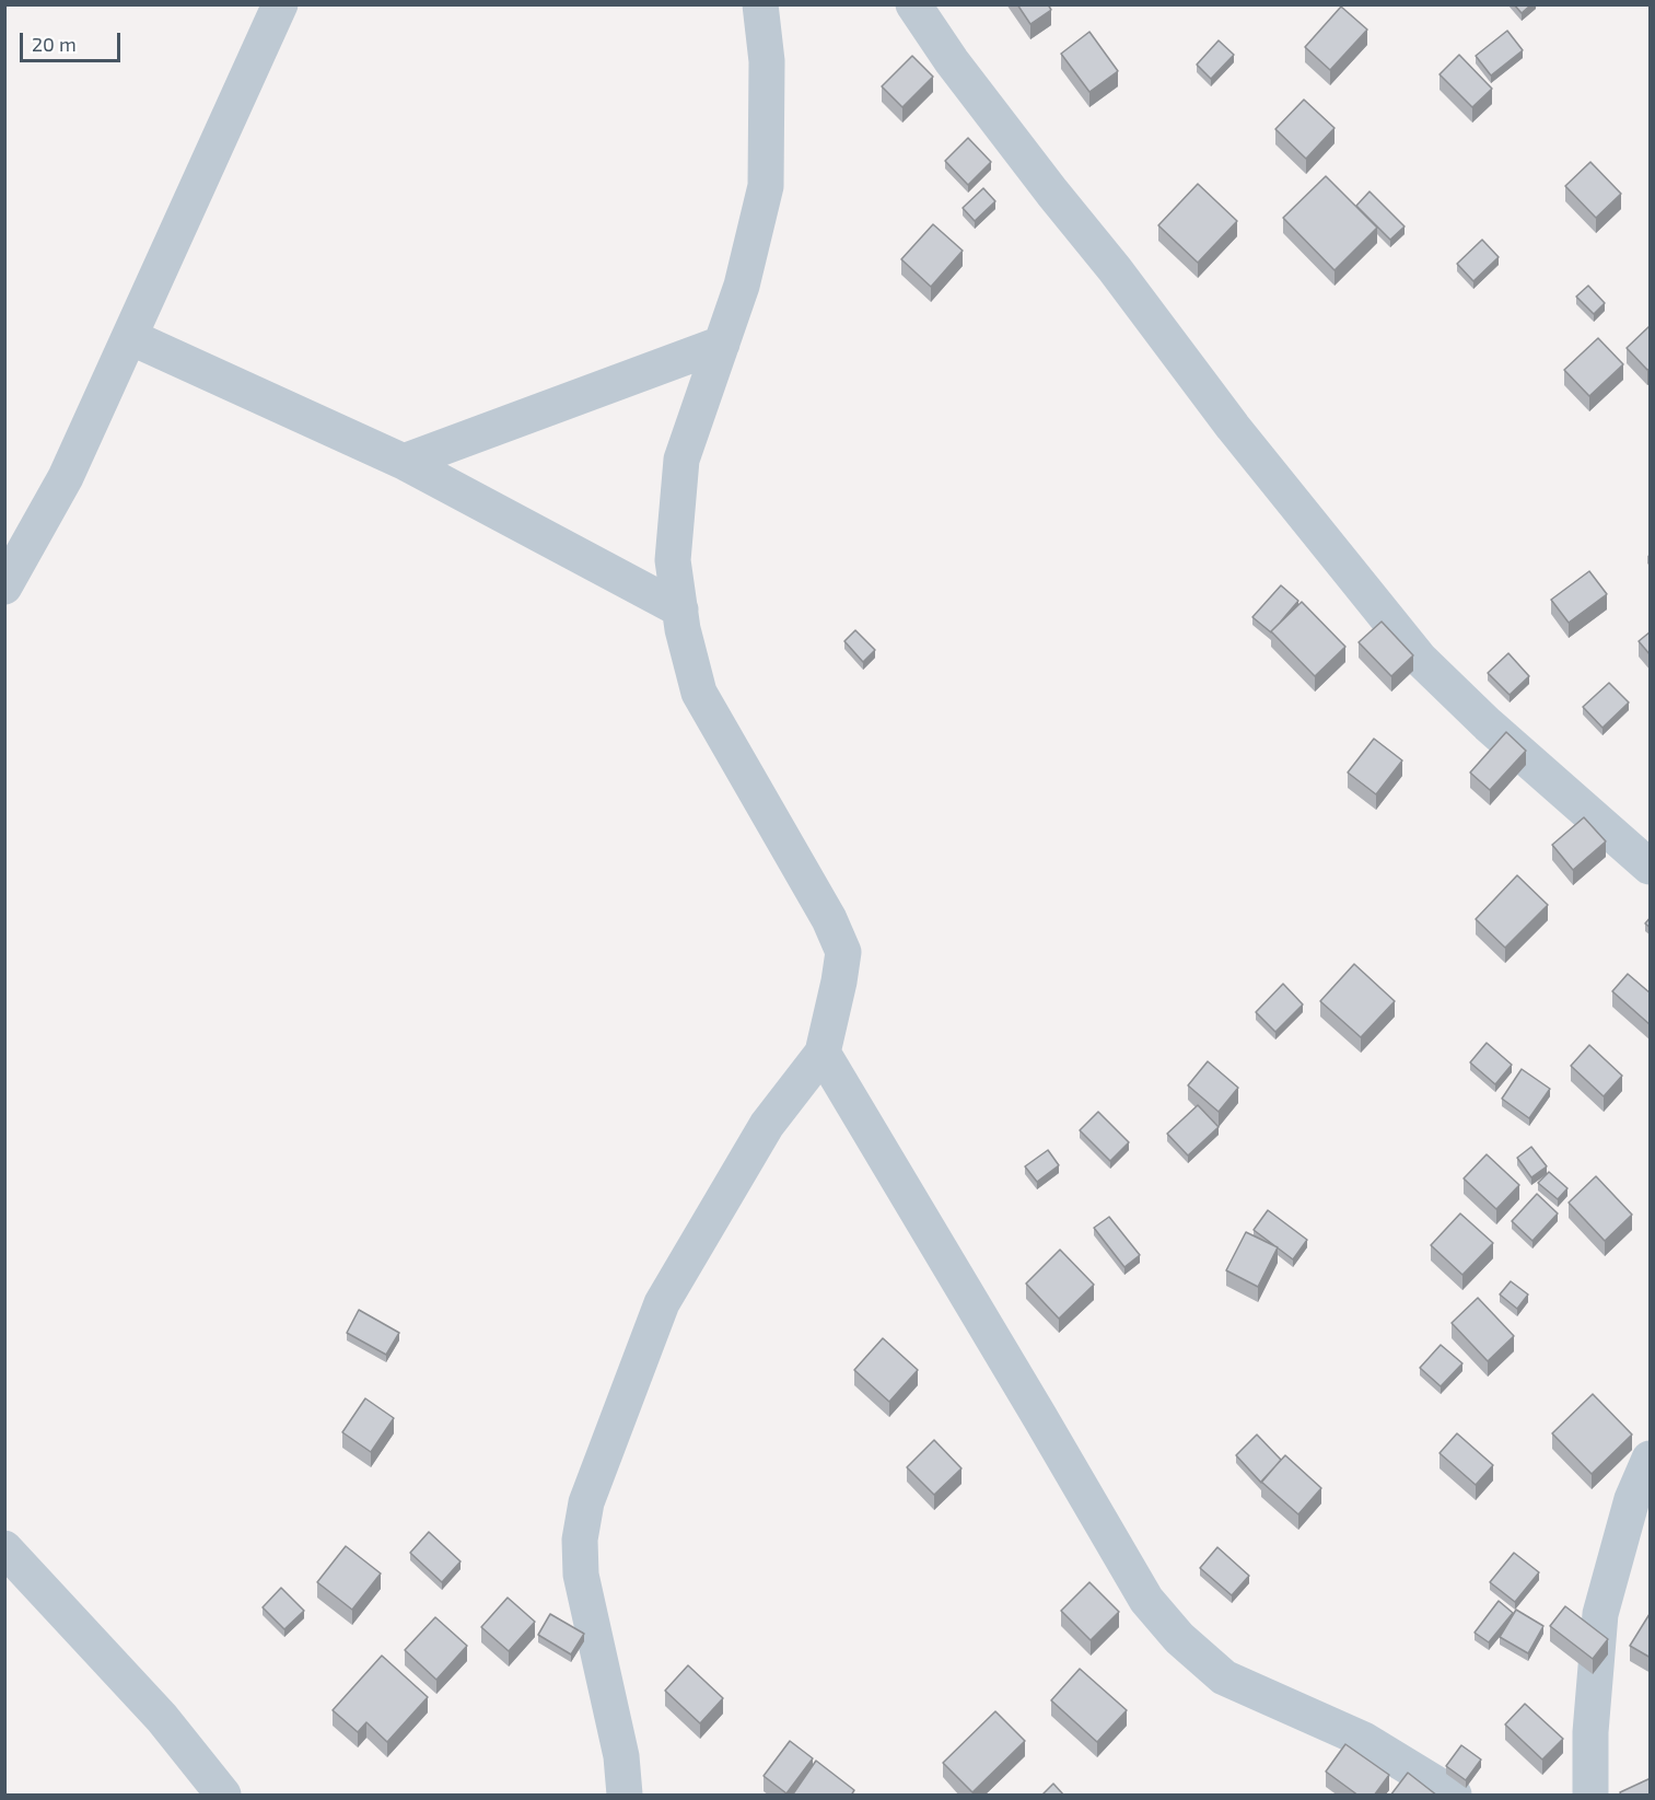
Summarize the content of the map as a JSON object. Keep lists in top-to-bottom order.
{
  "scale_bar": "20 m"
}
